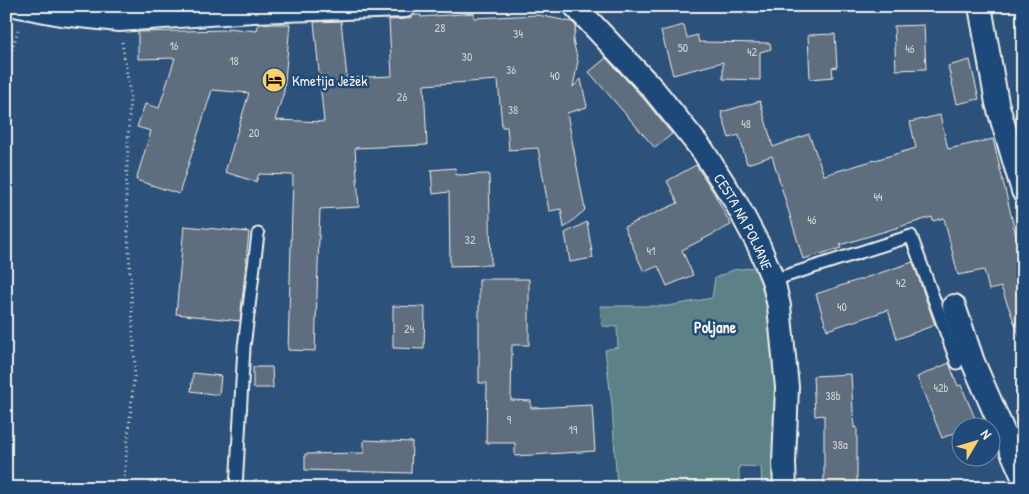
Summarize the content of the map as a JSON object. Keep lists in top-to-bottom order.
{
  "streets": {
    "street": ["CESTA NA POLJANE"]
  },
  "districts": ["Poljane"],
  "places": {
    "hotel": ["Kmetija Ježek"]
  },
  "house_numbers": [
    "28",
    "34",
    "16",
    "50",
    "46",
    "42",
    "30",
    "18",
    "36",
    "40",
    "26",
    "38",
    "48",
    "20",
    "44",
    "46",
    "32",
    "41",
    "42",
    "40",
    "24",
    "42b",
    "38b",
    "9",
    "19",
    "38a"
  ],
  "north": "top right"
}
